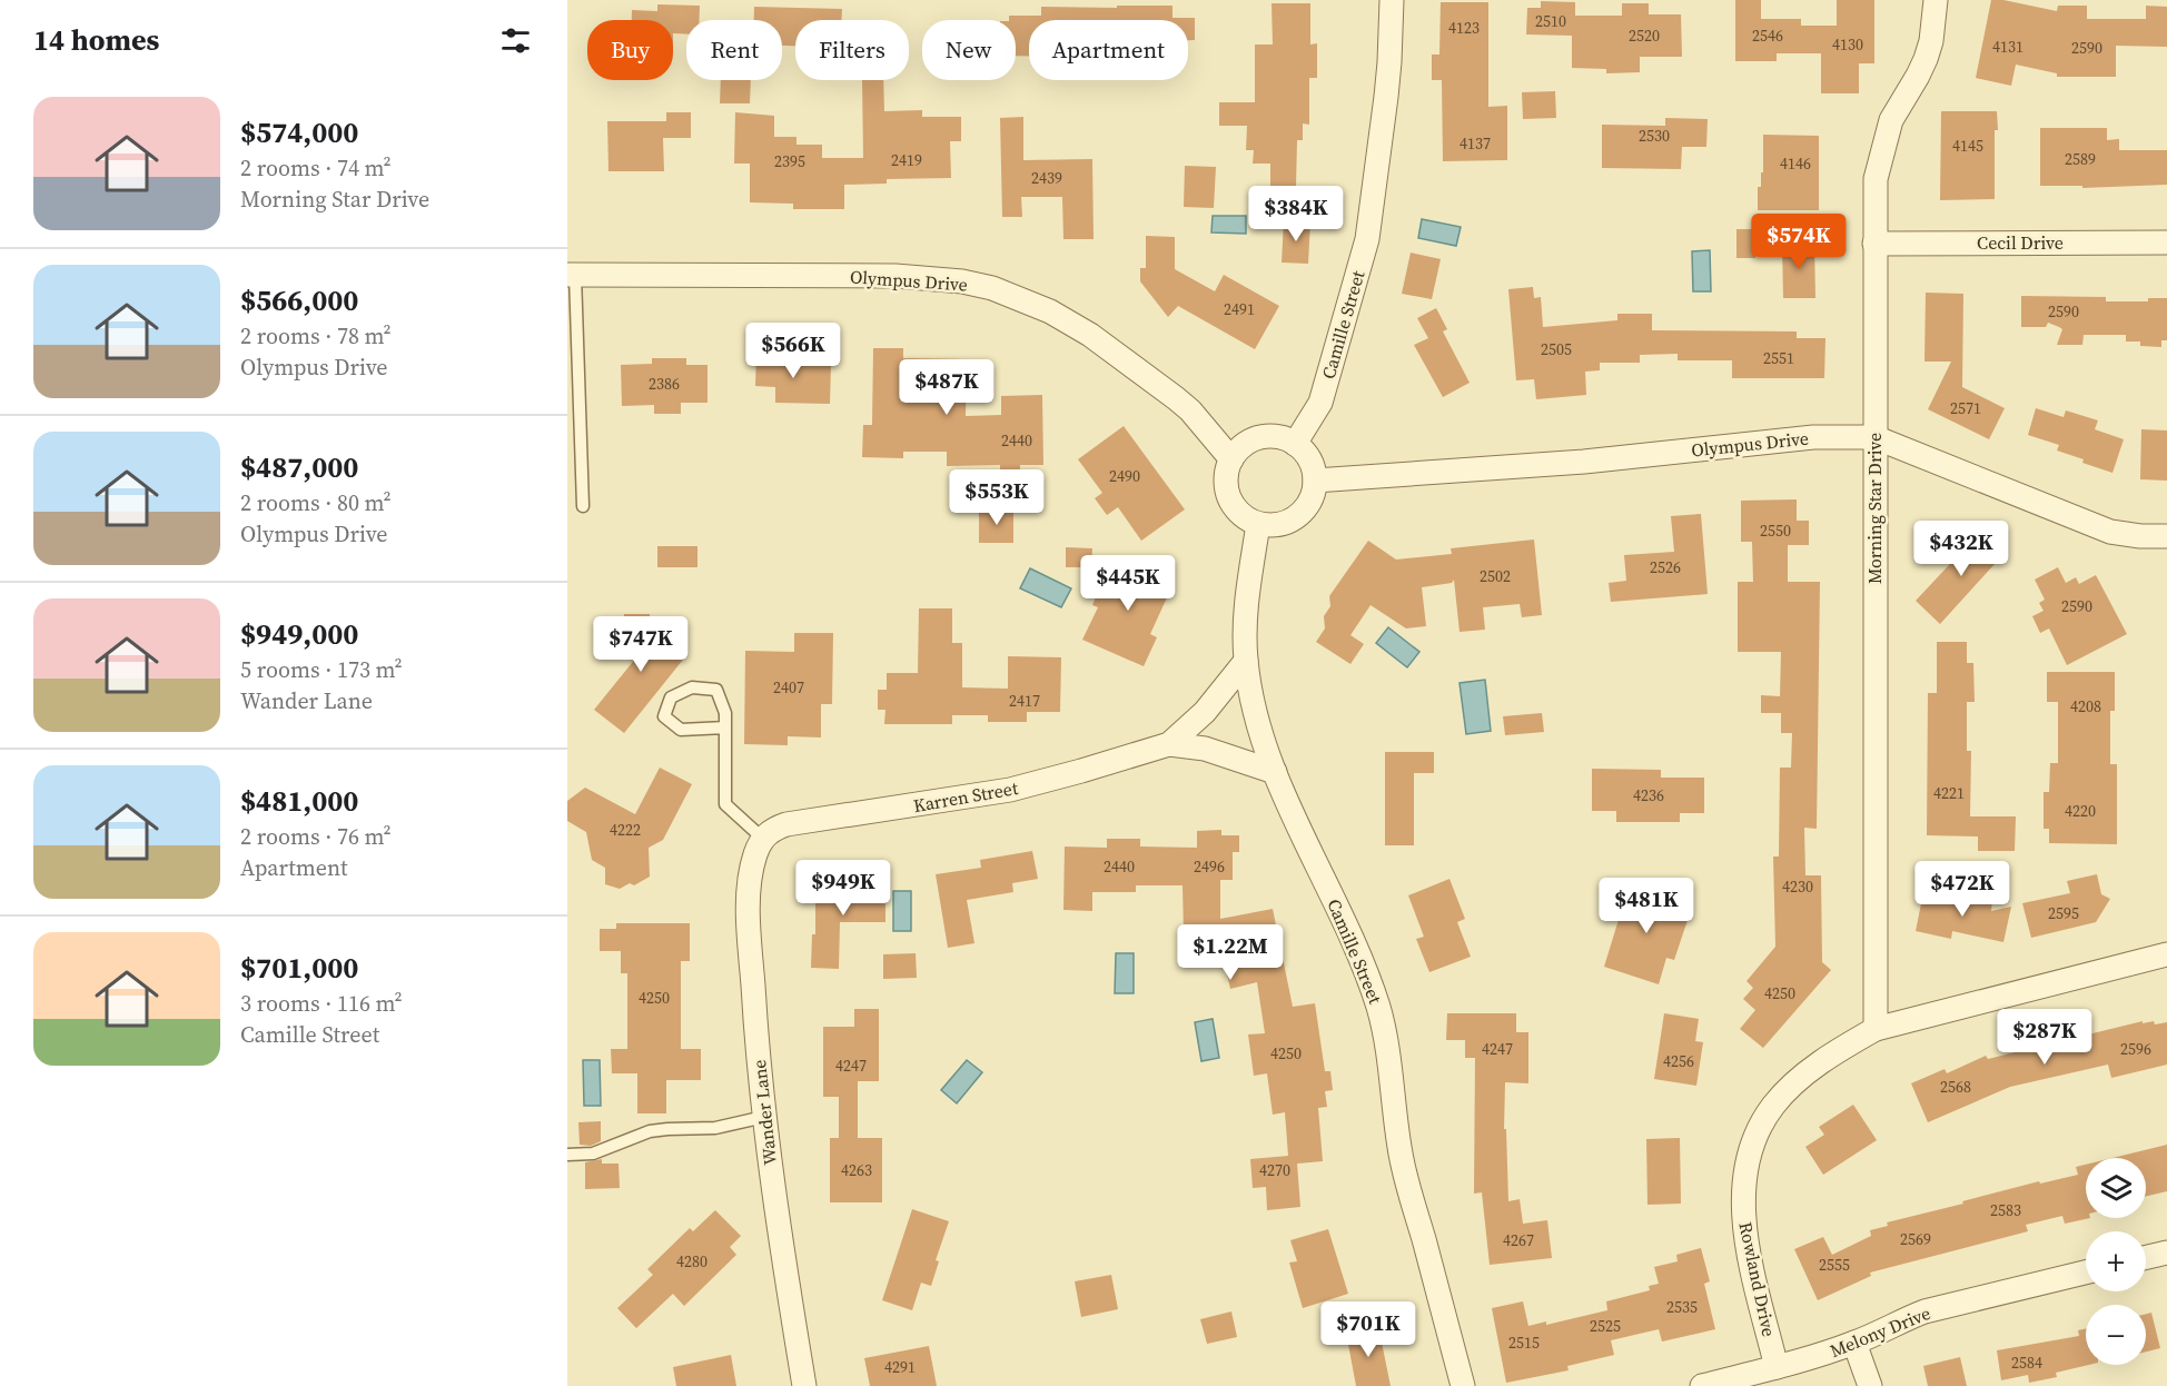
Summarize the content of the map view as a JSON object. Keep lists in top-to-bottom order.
{
  "streets": {
    "street": [
      "Cecil Drive",
      "Olympus Drive",
      "Camille Street",
      "Morning Star Drive",
      "Karren Street",
      "Wander Lane",
      "Rowland Drive",
      "Melony Drive"
    ]
  },
  "crossings": [
    ["Cecil Drive", "Morning Star Drive"],
    ["Olympus Drive", "Camille Street"],
    ["Olympus Drive", "Morning Star Drive"],
    ["Camille Street", "Karren Street"],
    ["Morning Star Drive", "Rowland Drive"],
    ["Karren Street", "Wander Lane"],
    ["Rowland Drive", "Melony Drive"]
  ],
  "house_numbers": [
    "2510",
    "4123",
    "2520",
    "2546",
    "4130",
    "4131",
    "2590",
    "2530",
    "4137",
    "4145",
    "2589",
    "2419",
    "2395",
    "4146",
    "2439",
    "2491",
    "2590",
    "2505",
    "2551",
    "2386",
    "2571",
    "2440",
    "2490",
    "2550",
    "2526",
    "2502",
    "2590",
    "2407",
    "2417",
    "4208",
    "4221",
    "4236",
    "4220",
    "4222",
    "2440",
    "2496",
    "4230",
    "2595",
    "4250",
    "4250",
    "4247",
    "2596",
    "4250",
    "4256",
    "4247",
    "2568",
    "4263",
    "4270",
    "2583",
    "2569",
    "4267",
    "4280",
    "2555",
    "2535",
    "2525",
    "2515",
    "2584",
    "4291"
  ],
  "page": {
    "heading": "14 homes",
    "chip": [
      "Buy",
      "Rent",
      "Filters",
      "New",
      "Apartment"
    ],
    "list": [
      {
        "name": "$574,000",
        "note": "2 rooms · 74 m² · Morning Star Drive"
      },
      {
        "name": "$566,000",
        "note": "2 rooms · 78 m² · Olympus Drive"
      },
      {
        "name": "$487,000",
        "note": "2 rooms · 80 m² · Olympus Drive"
      },
      {
        "name": "$949,000",
        "note": "5 rooms · 173 m² · Wander Lane"
      },
      {
        "name": "$481,000",
        "note": "2 rooms · 76 m² · Apartment"
      },
      {
        "name": "$701,000",
        "note": "3 rooms · 116 m² · Camille Street"
      }
    ],
    "price": [
      "$384K",
      "$574K",
      "$566K",
      "$487K",
      "$553K",
      "$432K",
      "$445K",
      "$747K",
      "$949K",
      "$472K",
      "$481K",
      "$1.22M",
      "$287K",
      "$701K"
    ],
    "map_buttons": ["+", "−"]
  }
}
